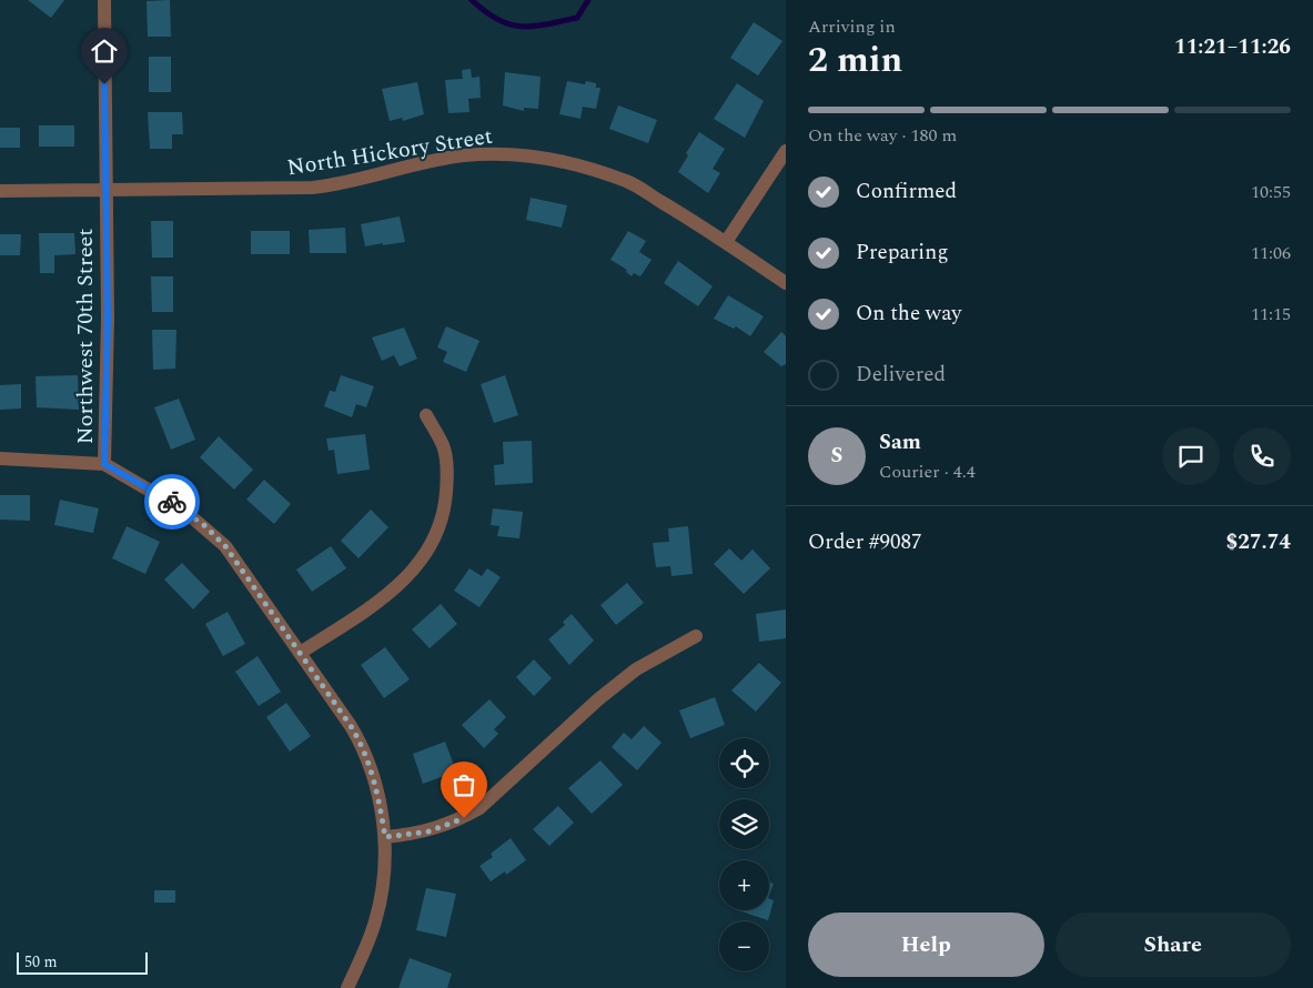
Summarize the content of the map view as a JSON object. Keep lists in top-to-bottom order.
{
  "streets": {
    "street": ["North Hickory Street", "Northwest 70th Street"]
  },
  "crossings": [
    ["North Hickory Street", "Northwest 70th Street"]
  ],
  "scale_bar": "50 m",
  "page": {
    "heading": ["2 min", "Arriving in", "11:21–11:26"],
    "panel": [
      "Sam",
      "Courier · 4.4",
      "Order #9087",
      "$27.74"
    ],
    "bar": "On the way · 180 m",
    "list": [
      ["Confirmed", "10:55"],
      ["Preparing", "11:06"],
      ["On the way", "11:15"],
      "Delivered"
    ],
    "round": "S",
    "map_buttons": ["+", "−"],
    "buttons": ["Help", "Share"],
    "scale": "50 m"
  }
}
